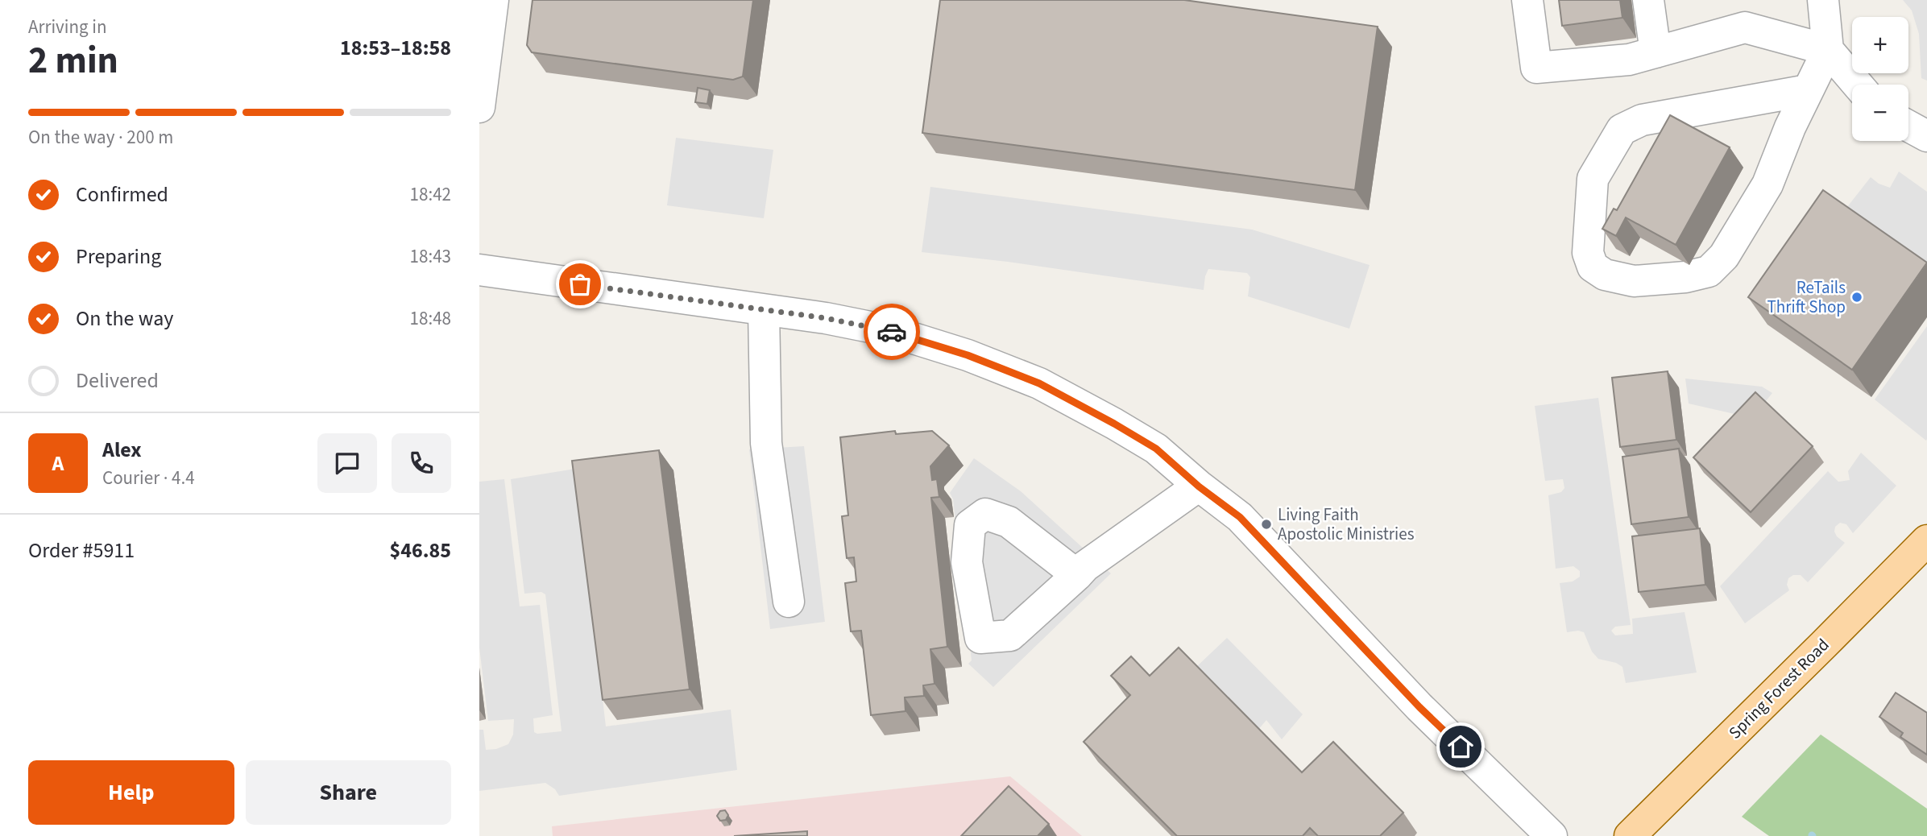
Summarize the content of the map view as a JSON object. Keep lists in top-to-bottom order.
{
  "streets": {
    "main road": ["Spring Forest Road"]
  },
  "places": ["ReTails Thrift Shop", "Living Faith Apostolic Ministries"],
  "page": {
    "heading": ["2 min", "Arriving in", "18:53–18:58"],
    "panel": [
      "Alex",
      "Courier · 4.4",
      "Order #5911",
      "$46.85"
    ],
    "map_buttons": ["+", "−"],
    "bar": "On the way · 200 m",
    "list": [
      ["Confirmed", "18:42"],
      ["Preparing", "18:43"],
      ["On the way", "18:48"],
      "Delivered"
    ],
    "round": "A",
    "buttons": ["Help", "Share"]
  }
}
